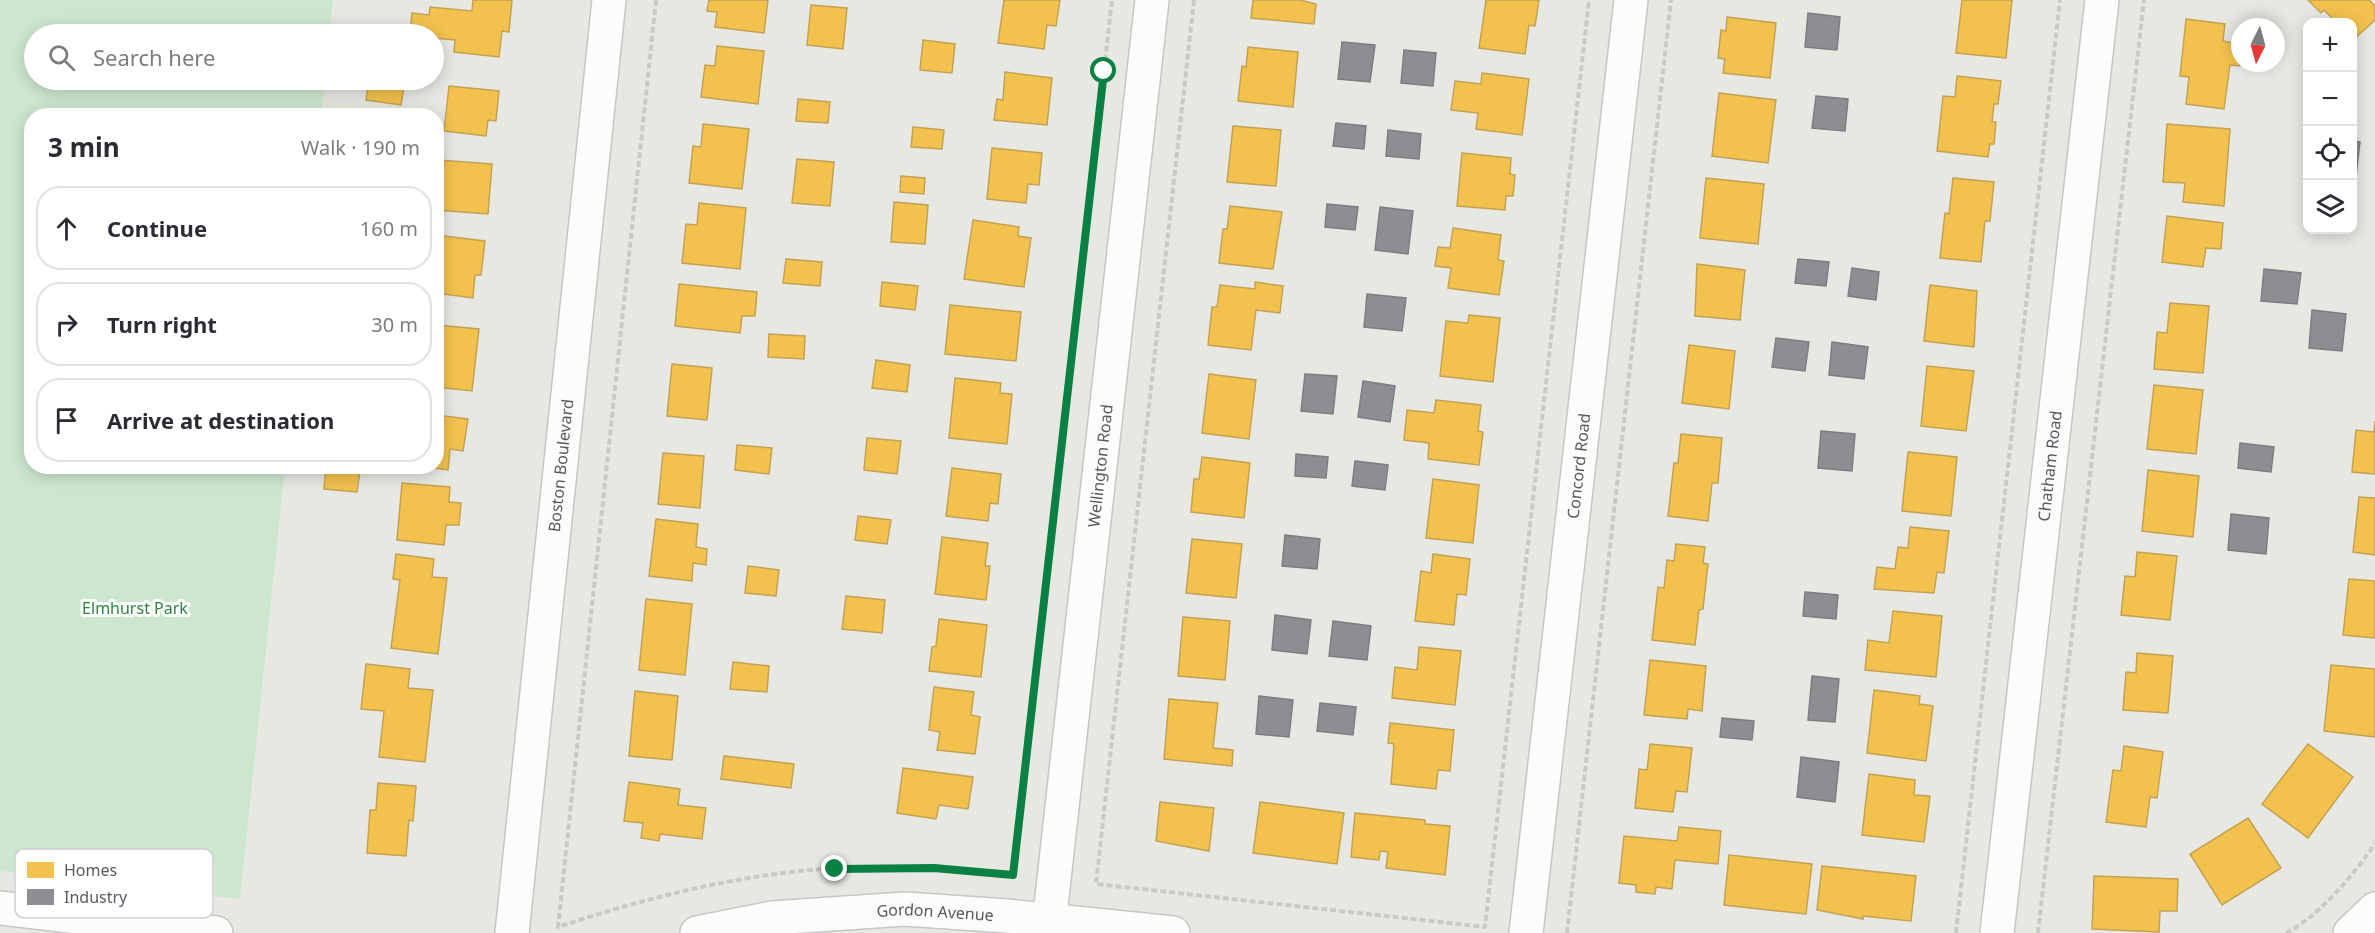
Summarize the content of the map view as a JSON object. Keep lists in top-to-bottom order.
{
  "streets": {
    "street": [
      "Chatham Road",
      "Boston Boulevard",
      "Wellington Road",
      "Concord Road",
      "Gordon Avenue"
    ]
  },
  "crossings": [
    ["Wellington Road", "Gordon Avenue"]
  ],
  "parks": ["Elmhurst Park"],
  "legend": ["Homes", "Industry"],
  "north": "bottom",
  "page": {
    "map_buttons": ["+", "−"],
    "search": "Search here",
    "heading": ["3 min", "Walk · 190 m"],
    "list": [
      ["Continue", "160 m"],
      ["Turn right", "30 m"],
      "Arrive at destination"
    ]
  }
}
